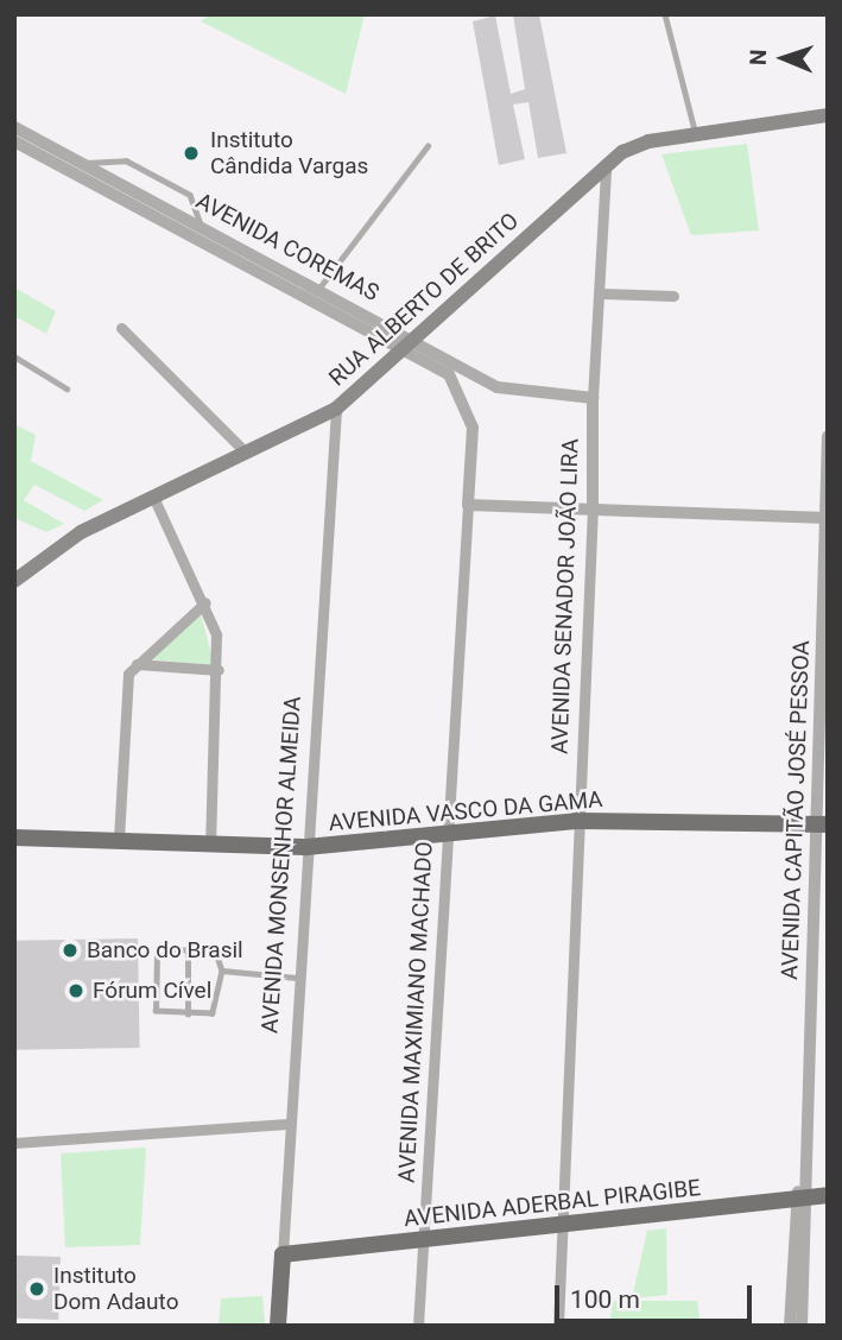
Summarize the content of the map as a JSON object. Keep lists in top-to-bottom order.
{
  "streets": {
    "main road": [
      "RUA ALBERTO DE BRITO",
      "AVENIDA VASCO DA GAMA",
      "AVENIDA MONSENHOR ALMEIDA",
      "AVENIDA ADERBAL PIRAGIBE"
    ],
    "street": [
      "AVENIDA COREMAS",
      "AVENIDA SENADOR JOÃO LIRA",
      "AVENIDA CAPITÃO JOSÉ PESSOA",
      "AVENIDA MAXIMIANO MACHADO"
    ]
  },
  "crossings": [
    ["AVENIDA COREMAS", "RUA ALBERTO DE BRITO"],
    ["AVENIDA COREMAS", "AVENIDA SENADOR JOÃO LIRA"],
    ["AVENIDA COREMAS", "AVENIDA MAXIMIANO MACHADO"],
    ["RUA ALBERTO DE BRITO", "AVENIDA SENADOR JOÃO LIRA"],
    ["RUA ALBERTO DE BRITO", "AVENIDA MONSENHOR ALMEIDA"],
    ["AVENIDA SENADOR JOÃO LIRA", "AVENIDA VASCO DA GAMA"],
    ["AVENIDA SENADOR JOÃO LIRA", "AVENIDA ADERBAL PIRAGIBE"],
    ["AVENIDA CAPITÃO JOSÉ PESSOA", "AVENIDA VASCO DA GAMA"],
    ["AVENIDA CAPITÃO JOSÉ PESSOA", "AVENIDA ADERBAL PIRAGIBE"],
    ["AVENIDA VASCO DA GAMA", "AVENIDA MONSENHOR ALMEIDA"],
    ["AVENIDA VASCO DA GAMA", "AVENIDA MAXIMIANO MACHADO"],
    ["AVENIDA MONSENHOR ALMEIDA", "AVENIDA ADERBAL PIRAGIBE"],
    ["AVENIDA MAXIMIANO MACHADO", "AVENIDA ADERBAL PIRAGIBE"]
  ],
  "places": [
    "Instituto Cândida Vargas",
    "Banco do Brasil",
    "Fórum Cível",
    "Instituto Dom Adauto"
  ],
  "scale_bar": "100 m",
  "north": "left"
}
